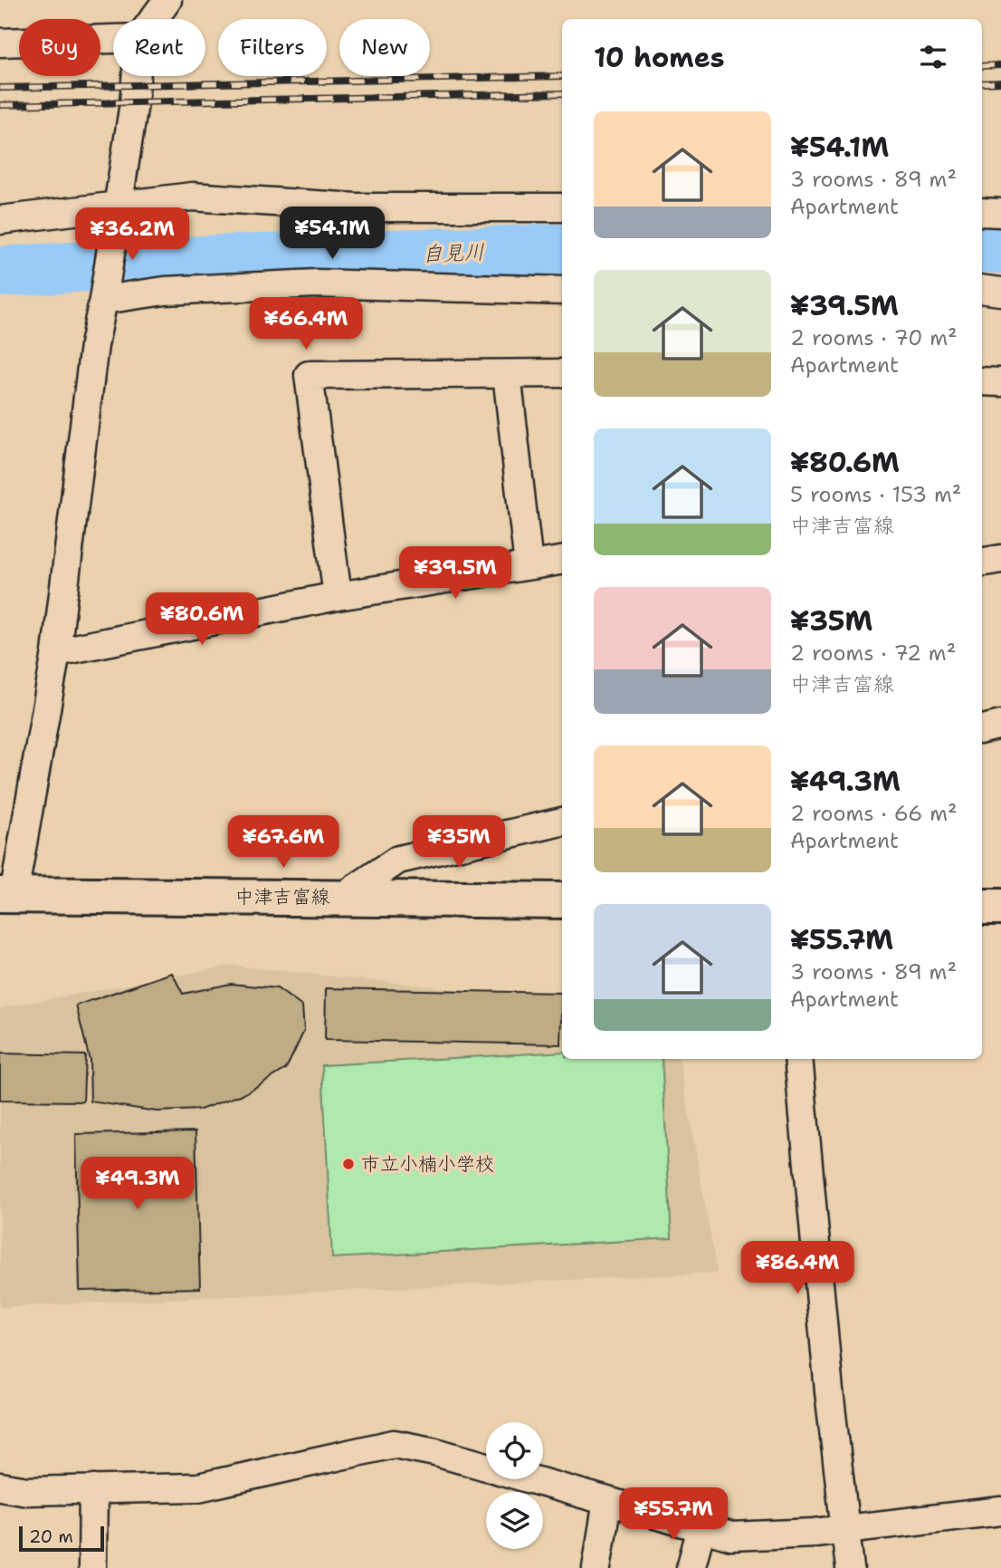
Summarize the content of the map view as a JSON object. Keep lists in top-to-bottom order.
{
  "streets": {
    "main road": ["中津吉富線"]
  },
  "water": ["自見川"],
  "places": ["市立小楠小学校"],
  "scale_bar": "20 m",
  "page": {
    "chip": [
      "Buy",
      "Rent",
      "Filters",
      "New"
    ],
    "heading": "10 homes",
    "list": [
      {
        "name": "¥54.1M",
        "note": "3 rooms · 89 m² · Apartment"
      },
      {
        "name": "¥39.5M",
        "note": "2 rooms · 70 m² · Apartment"
      },
      {
        "name": "¥80.6M",
        "note": "5 rooms · 153 m² · 中津吉富線"
      },
      {
        "name": "¥35M",
        "note": "2 rooms · 72 m² · 中津吉富線"
      },
      {
        "name": "¥49.3M",
        "note": "2 rooms · 66 m² · Apartment"
      },
      {
        "name": "¥55.7M",
        "note": "3 rooms · 89 m² · Apartment"
      }
    ],
    "price": [
      "¥54.1M",
      "¥36.2M",
      "¥66.4M",
      "¥39.5M",
      "¥80.6M",
      "¥67.6M",
      "¥35M",
      "¥49.3M",
      "¥86.4M",
      "¥55.7M"
    ],
    "scale": "20 m"
  }
}
